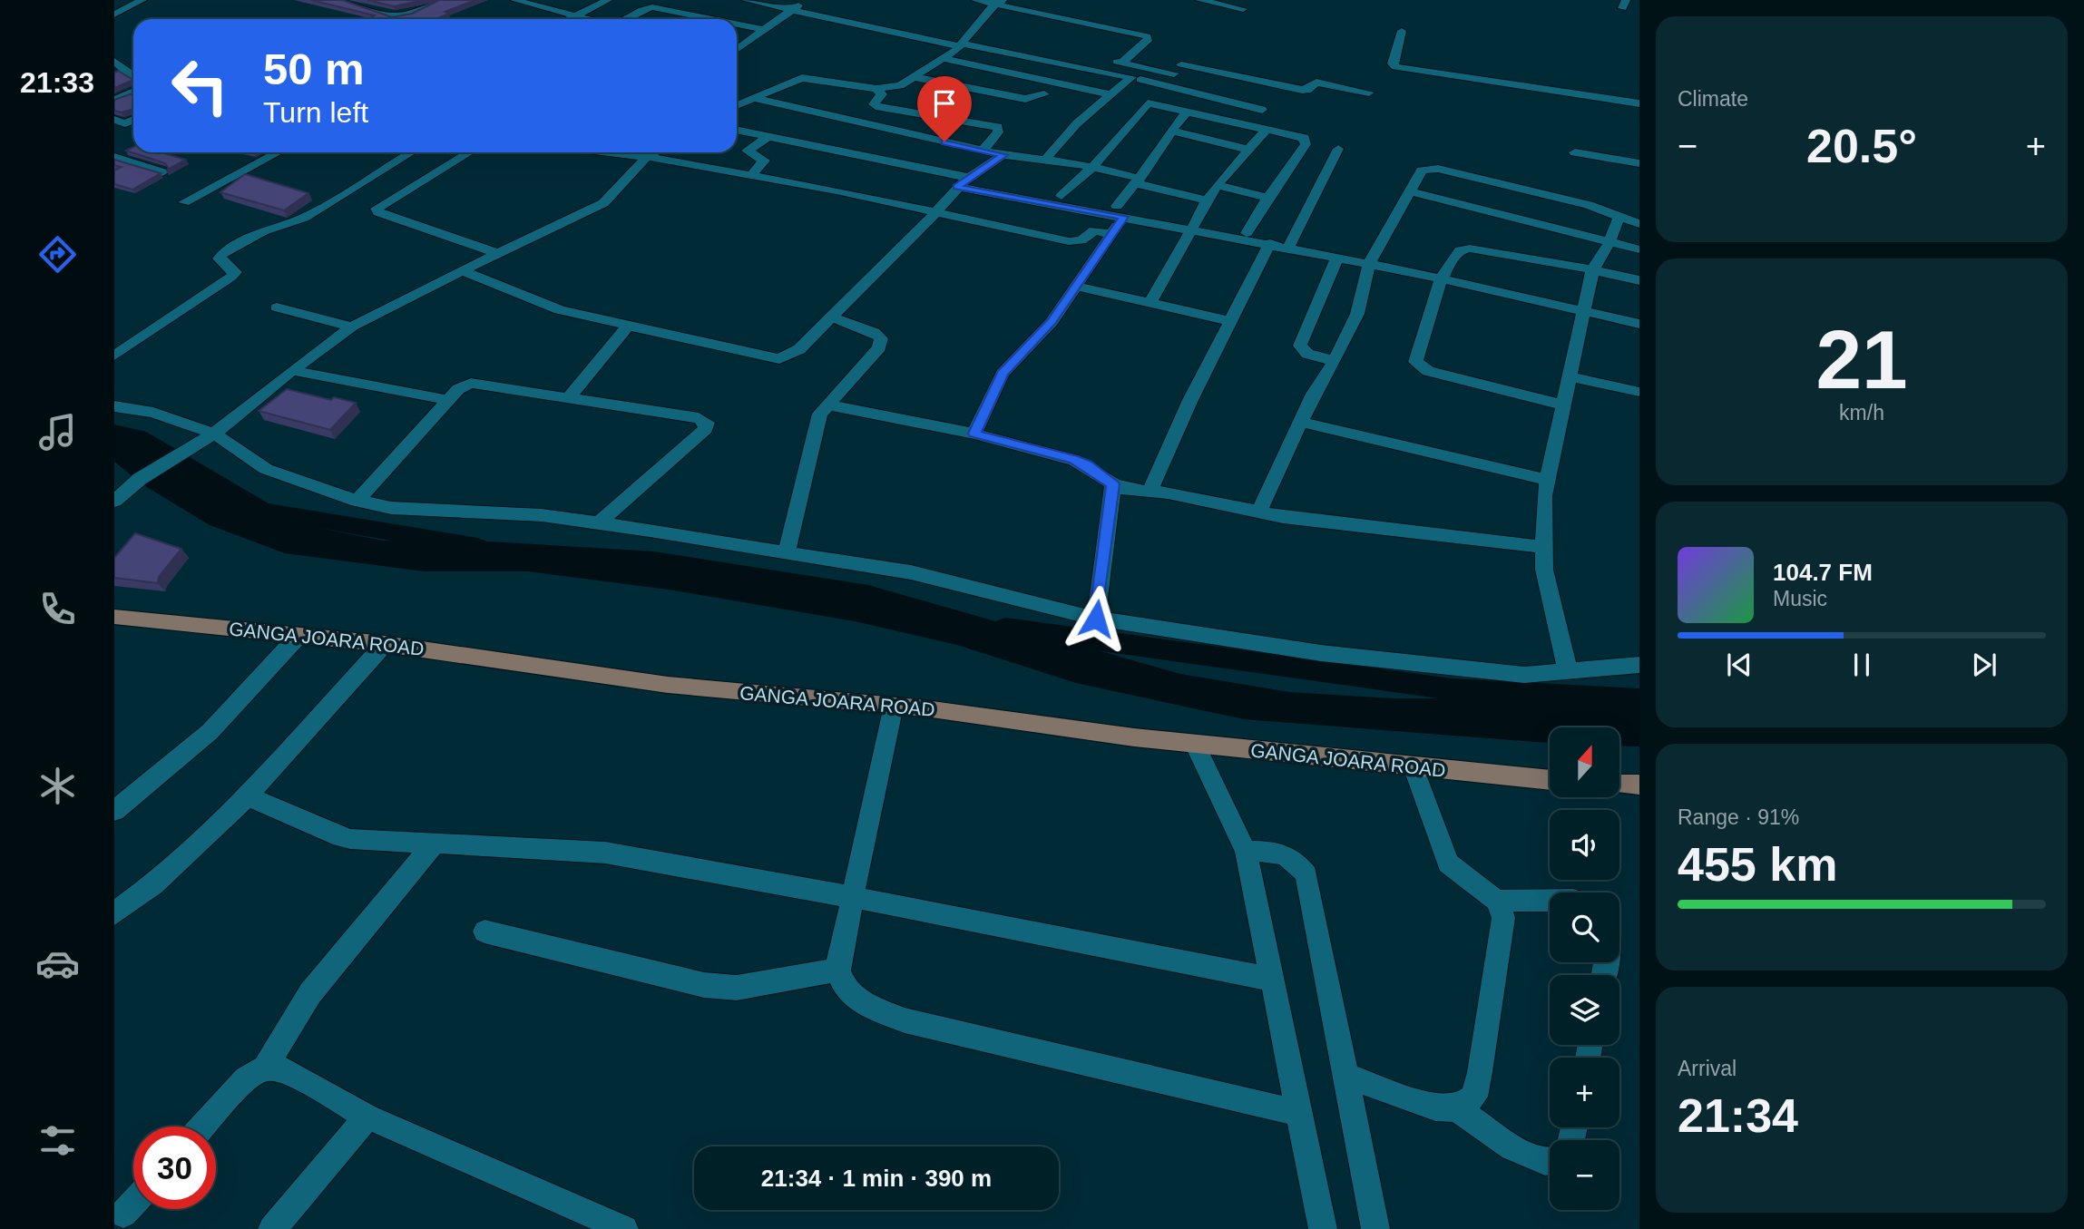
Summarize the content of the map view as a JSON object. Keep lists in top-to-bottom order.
{
  "streets": {
    "main road": ["GANGA JOARA ROAD"]
  },
  "north": "top",
  "page": {
    "tabs": "21:33",
    "tile": [
      "Climate",
      ["21", "km/h"],
      ["Range · 91%", "455 km"],
      ["Arrival", "21:34"]
    ],
    "turn": ["50 m", "Turn left"],
    "heat": ["−", "20.5°", "+"],
    "song": ["104.7 FM", "Music"],
    "map_buttons": ["+", "−"],
    "limit": "30",
    "trip": "21:34 · 1 min · 390 m"
  }
}
